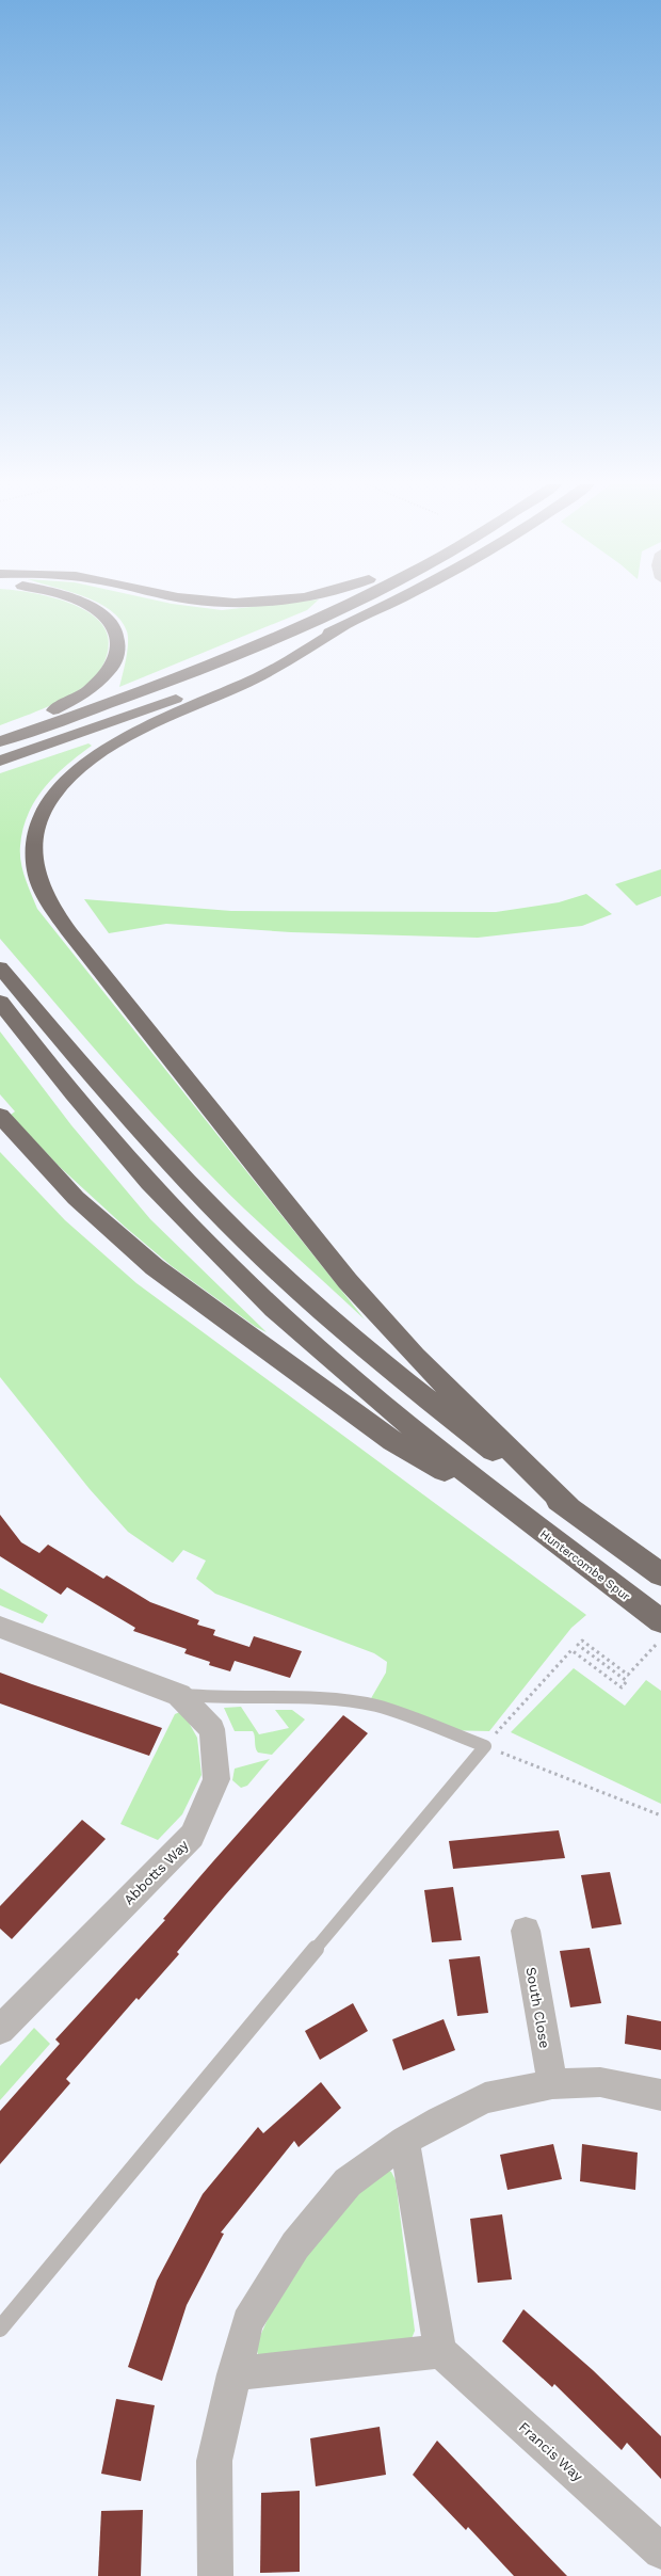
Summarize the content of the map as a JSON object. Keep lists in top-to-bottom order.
{
  "streets": {
    "highway": ["Huntercombe Spur"],
    "street": ["Abbotts Way", "South Close", "Francis Way"]
  }
}
